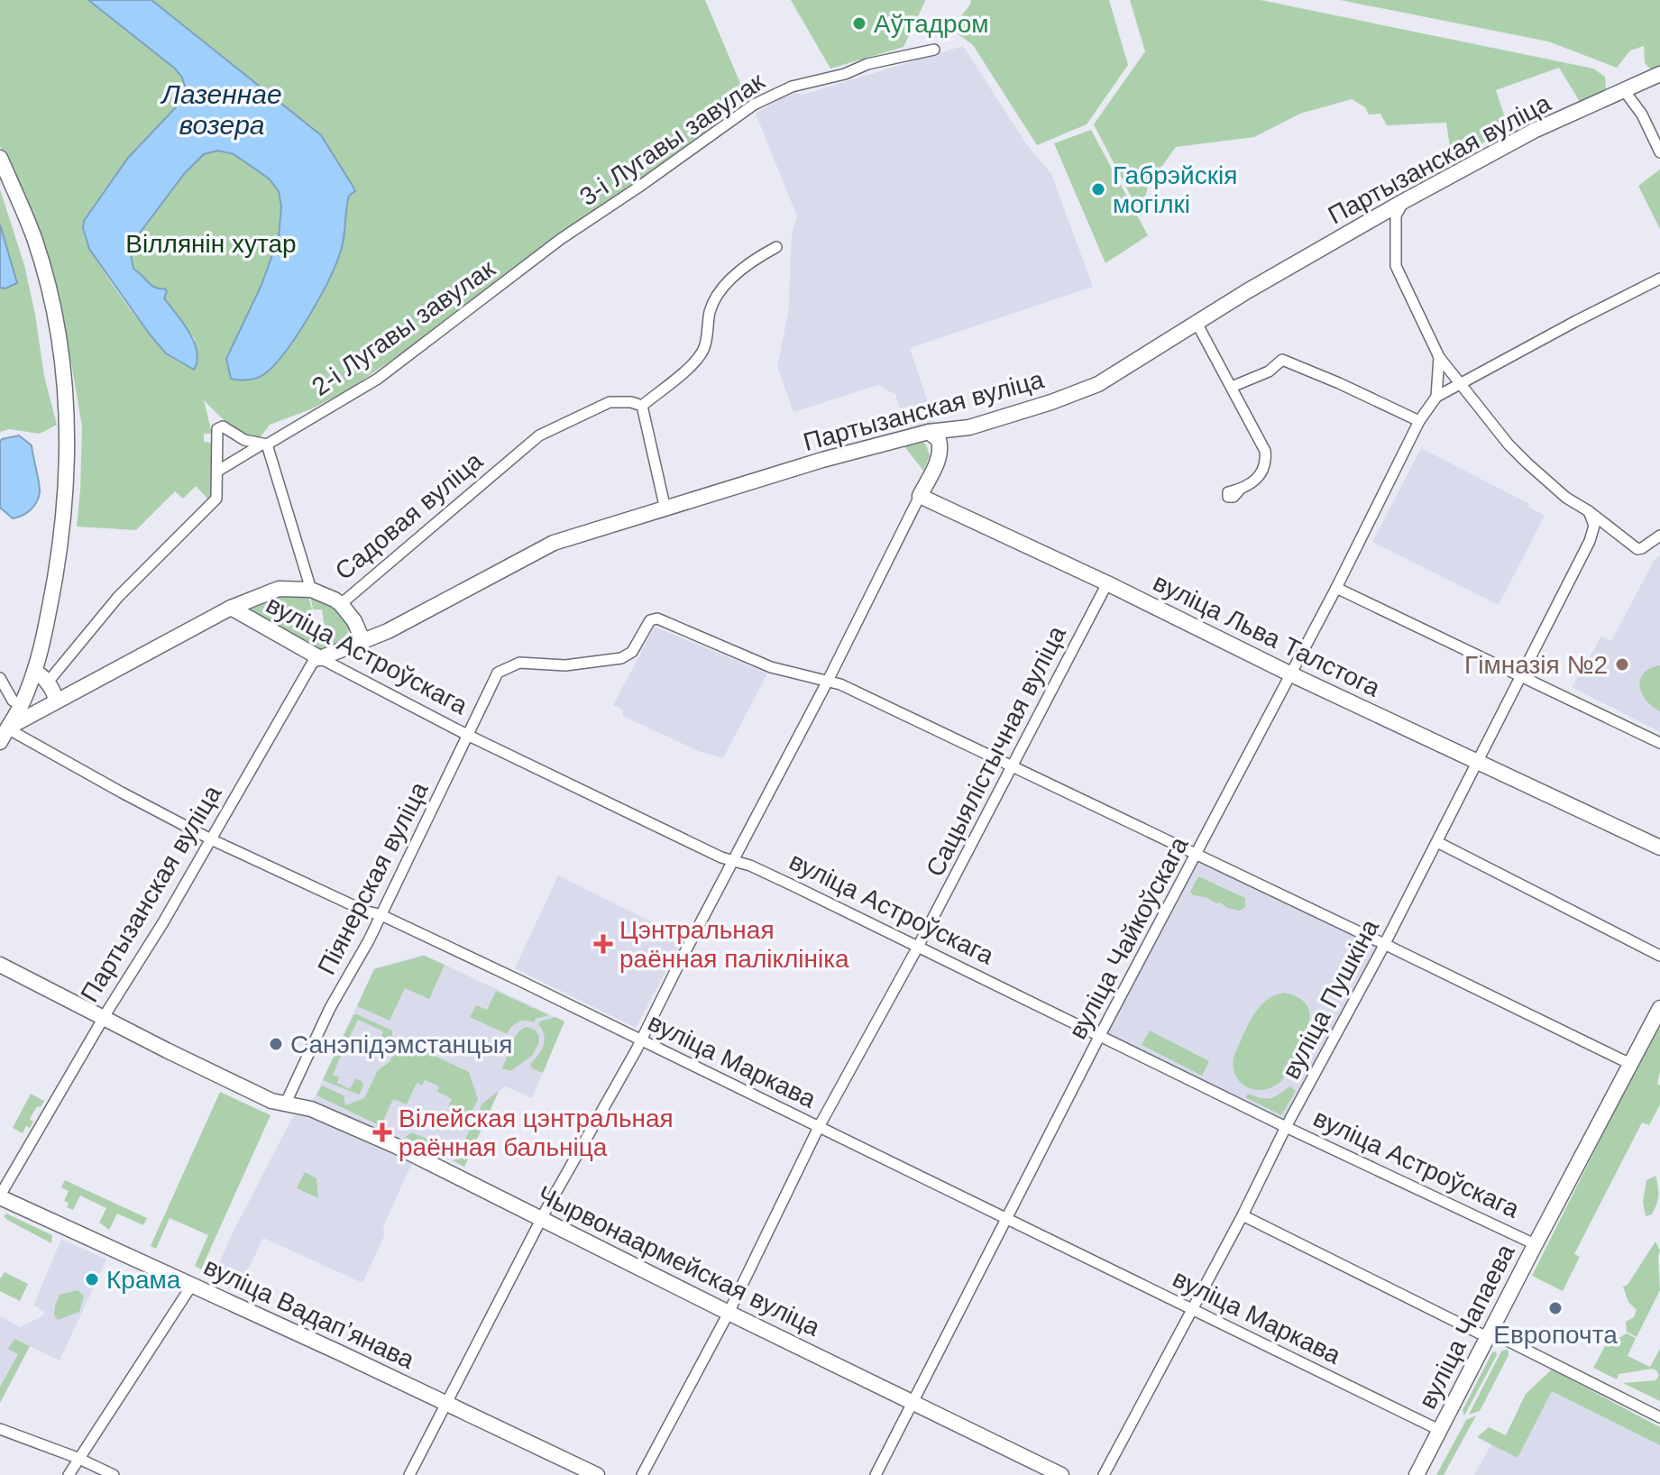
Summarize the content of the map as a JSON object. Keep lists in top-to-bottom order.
{
  "streets": {
    "main road": [
      "Партызанская вуліца",
      "Садовая вуліца",
      "вуліца Льва Талстога",
      "вуліца Астроўскага",
      "Чырвонаармейская вуліца",
      "вуліца Вадапʼянава",
      "вуліца Чапаева"
    ],
    "street": [
      "3-і Лугавы завулак",
      "2-і Лугавы завулак",
      "Сацыялістычная вуліца",
      "Піянерская вуліца",
      "вуліца Чайкоўскага",
      "вуліца Пушкіна",
      "вуліца Маркава"
    ]
  },
  "crossings": [
    ["3-і Лугавы завулак", "2-і Лугавы завулак"],
    ["Партызанская вуліца", "вуліца Астроўскага"],
    ["Партызанская вуліца", "вуліца Маркава"],
    ["Партызанская вуліца", "Чырвонаармейская вуліца"],
    ["Партызанская вуліца", "вуліца Вадапʼянава"],
    ["Садовая вуліца", "вуліца Астроўскага"],
    ["Садовая вуліца", "вуліца Маркава"],
    ["вуліца Льва Талстога", "Сацыялістычная вуліца"],
    ["вуліца Льва Талстога", "вуліца Чайкоўскага"],
    ["вуліца Льва Талстога", "вуліца Пушкіна"],
    ["вуліца Астроўскага", "Сацыялістычная вуліца"],
    ["вуліца Астроўскага", "Піянерская вуліца"],
    ["вуліца Астроўскага", "вуліца Чайкоўскага"],
    ["вуліца Астроўскага", "вуліца Пушкіна"],
    ["вуліца Астроўскага", "вуліца Чапаева"],
    ["Сацыялістычная вуліца", "вуліца Маркава"],
    ["Сацыялістычная вуліца", "Чырвонаармейская вуліца"],
    ["Піянерская вуліца", "вуліца Маркава"],
    ["Піянерская вуліца", "Чырвонаармейская вуліца"],
    ["вуліца Чайкоўскага", "вуліца Маркава"],
    ["вуліца Чайкоўскага", "Чырвонаармейская вуліца"],
    ["вуліца Пушкіна", "вуліца Маркава"],
    ["вуліца Маркава", "вуліца Чапаева"]
  ],
  "water": ["Лазеннае возера"],
  "parks": ["Віллянін хутар"],
  "places": {
    "other": [
      "Аўтадром",
      "Габрэйскія могілкі",
      "Гімназія №2",
      "Санэпідэмстанцыя",
      "Крама",
      "Европочта"
    ],
    "health": ["Цэнтральная раённая паліклініка", "Вілейская цэнтральная раённая бальніца"]
  }
}
